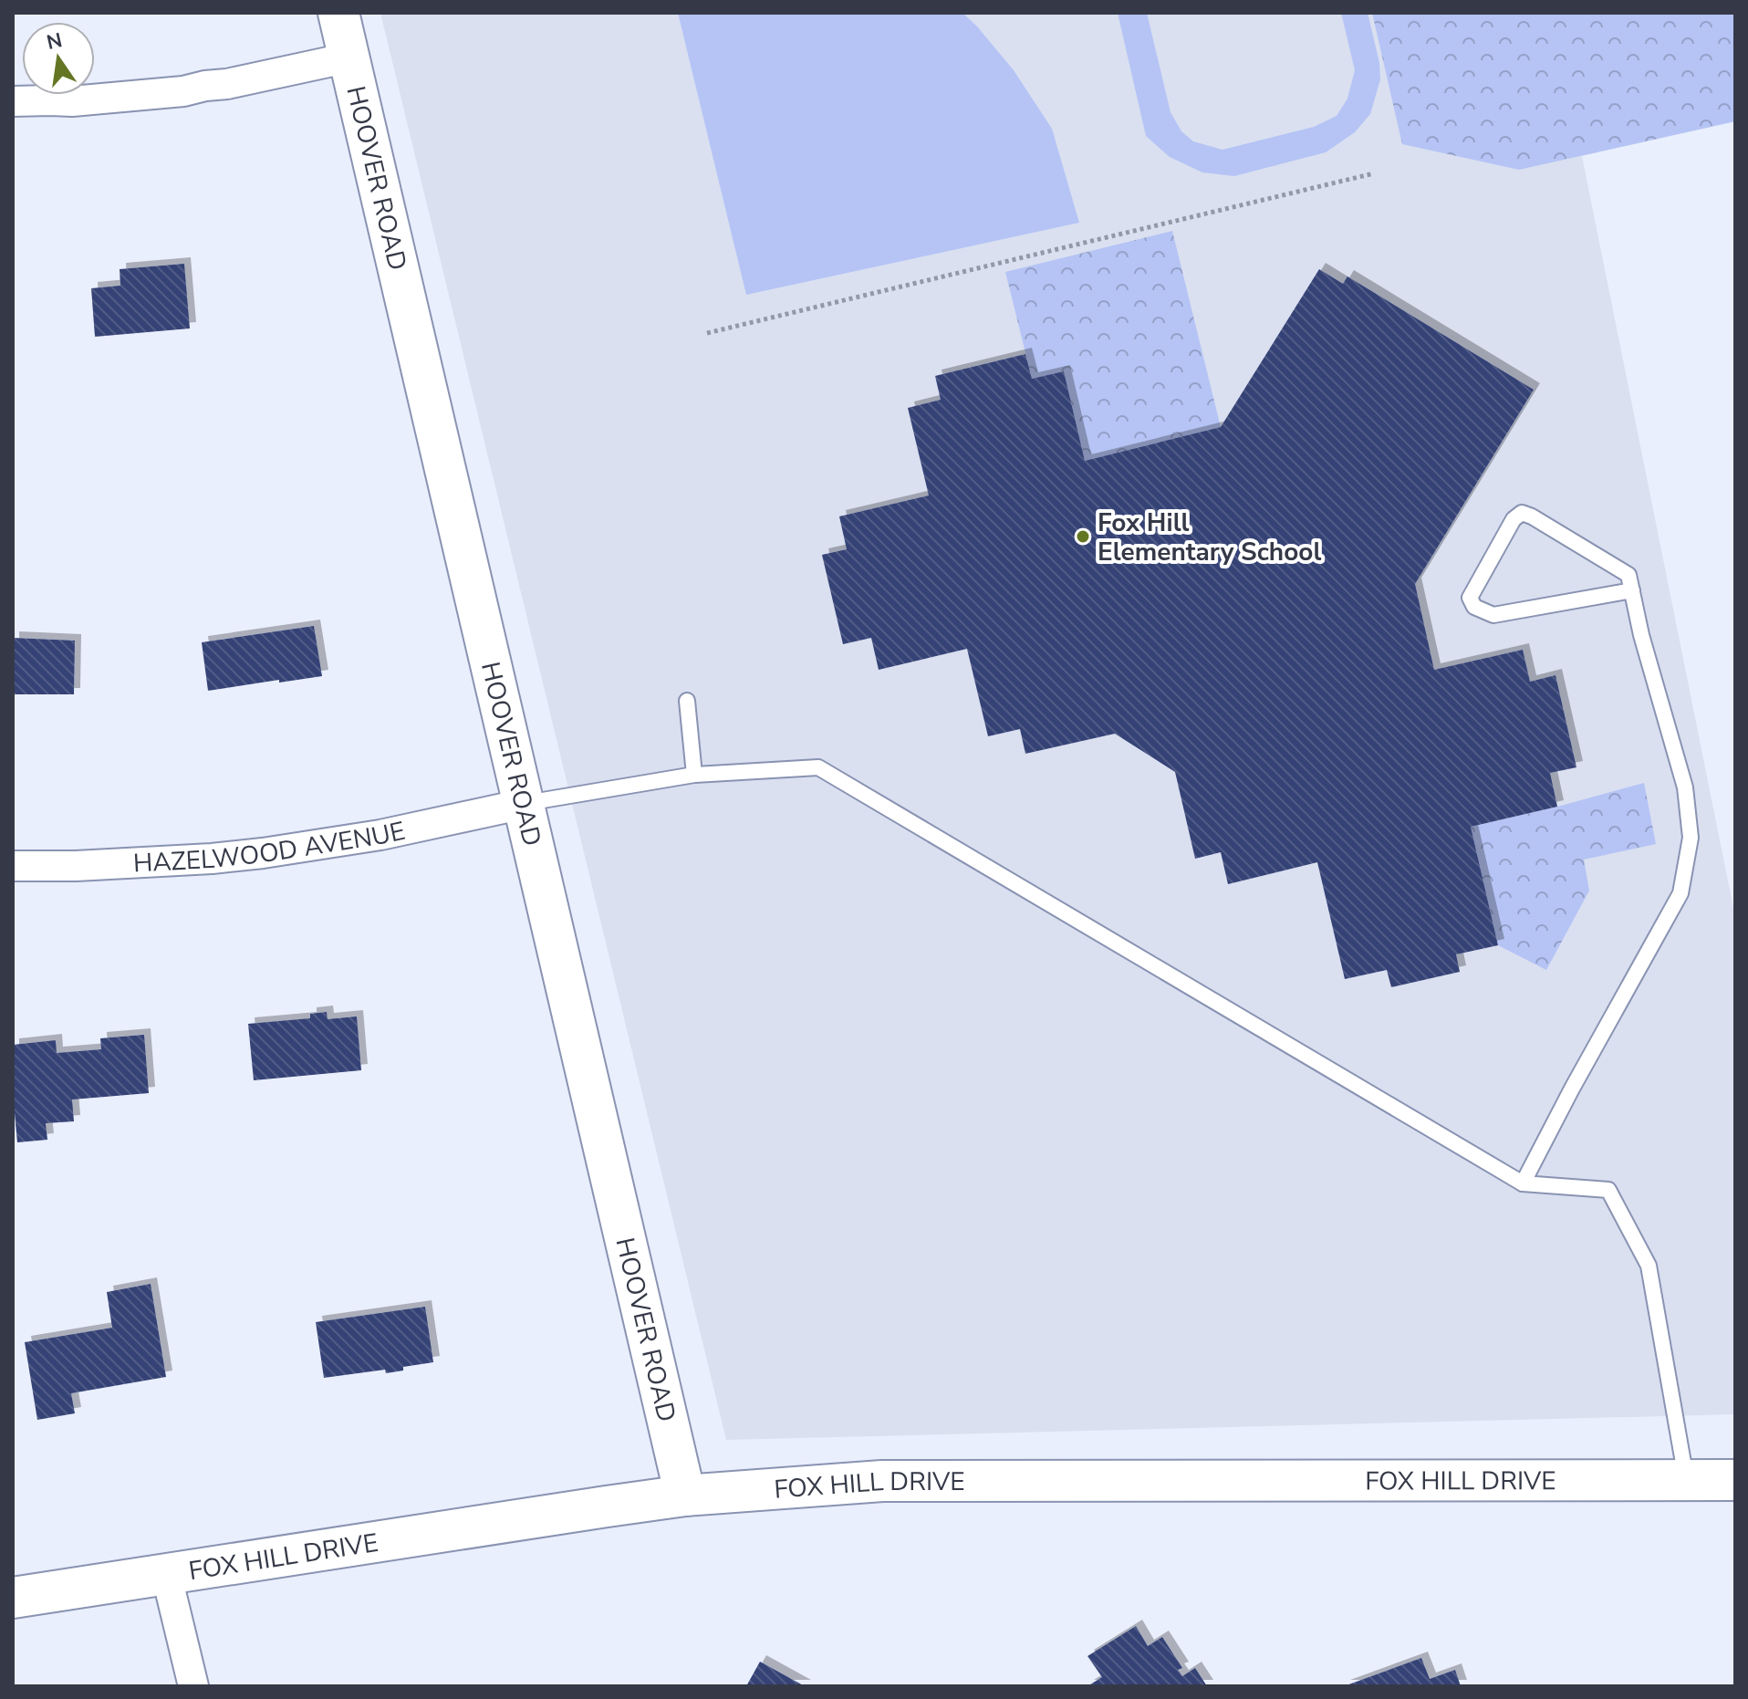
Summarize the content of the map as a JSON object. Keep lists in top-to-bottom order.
{
  "streets": {
    "street": ["HOOVER ROAD", "HAZELWOOD AVENUE", "FOX HILL DRIVE"]
  },
  "crossings": [
    ["HOOVER ROAD", "HAZELWOOD AVENUE"],
    ["HOOVER ROAD", "FOX HILL DRIVE"]
  ],
  "places": ["Fox Hill Elementary School"],
  "north": "top"
}
